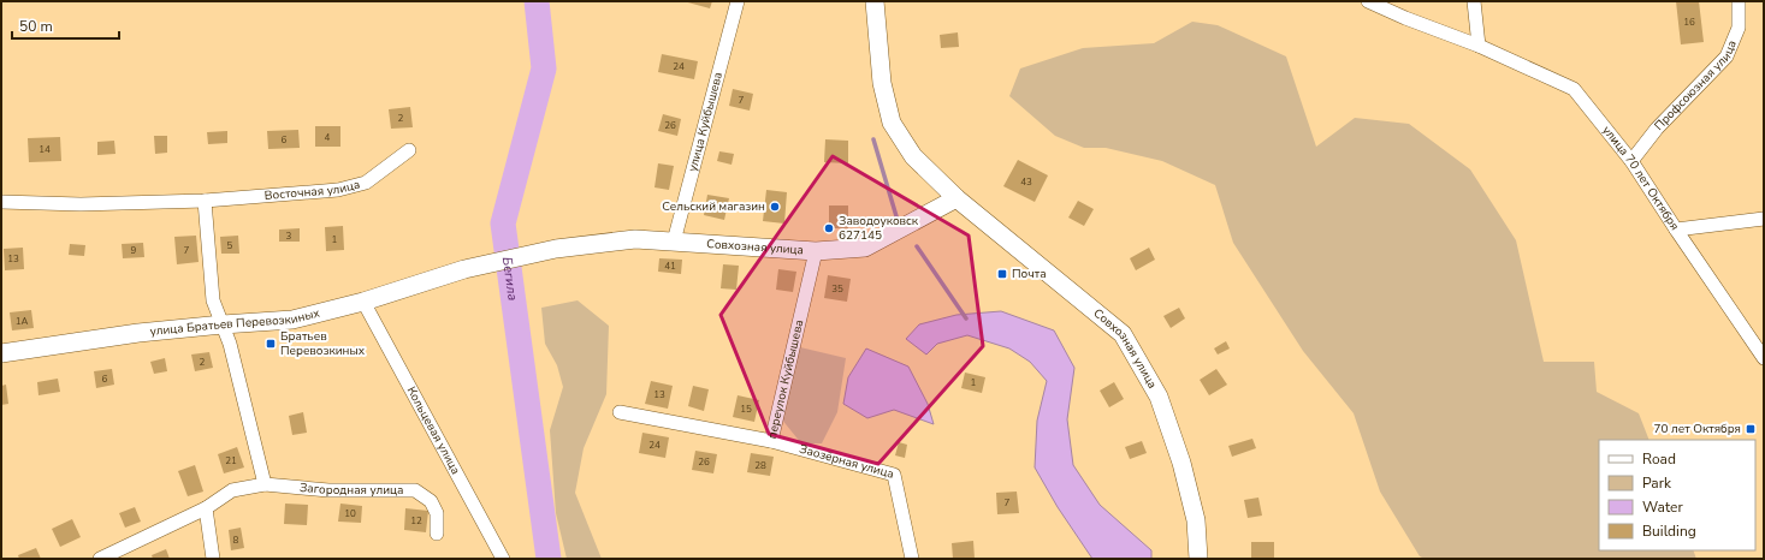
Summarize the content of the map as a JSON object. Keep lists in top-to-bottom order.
{
  "streets": {
    "street": [
      "Профсоюзная улица",
      "улица Куйбышева",
      "улица 70 лет Октября",
      "Восточная улица",
      "Совхозная улица",
      "улица Братьев Перевозкиных",
      "переулок Куйбышева",
      "Кольцевая улица",
      "Заозёрная улица",
      "Загородная улица"
    ]
  },
  "crossings": [
    ["Профсоюзная улица", "улица 70 лет Октября"],
    ["улица Куйбышева", "Совхозная улица"],
    ["Совхозная улица", "улица Братьев Перевозкиных"],
    ["Совхозная улица", "переулок Куйбышева"],
    ["улица Братьев Перевозкиных", "Кольцевая улица"],
    ["переулок Куйбышева", "Заозёрная улица"]
  ],
  "water": ["Бегила"],
  "places": {
    "other": ["Сельский магазин", "Заводоуковск 627145"],
    "transit": ["Почта", "Братьев Перевозкиных", "70 лет Октября"]
  },
  "house_numbers": [
    "16",
    "24",
    "7",
    "2",
    "26",
    "4",
    "6",
    "14",
    "43",
    "3",
    "1",
    "5",
    "9",
    "7",
    "13",
    "41",
    "35",
    "1А",
    "2",
    "6",
    "1",
    "13",
    "15",
    "24",
    "21",
    "26",
    "28",
    "7",
    "10",
    "12",
    "8"
  ],
  "legend": [
    "Road",
    "Park",
    "Water",
    "Building"
  ],
  "scale_bar": "50 m"
}
